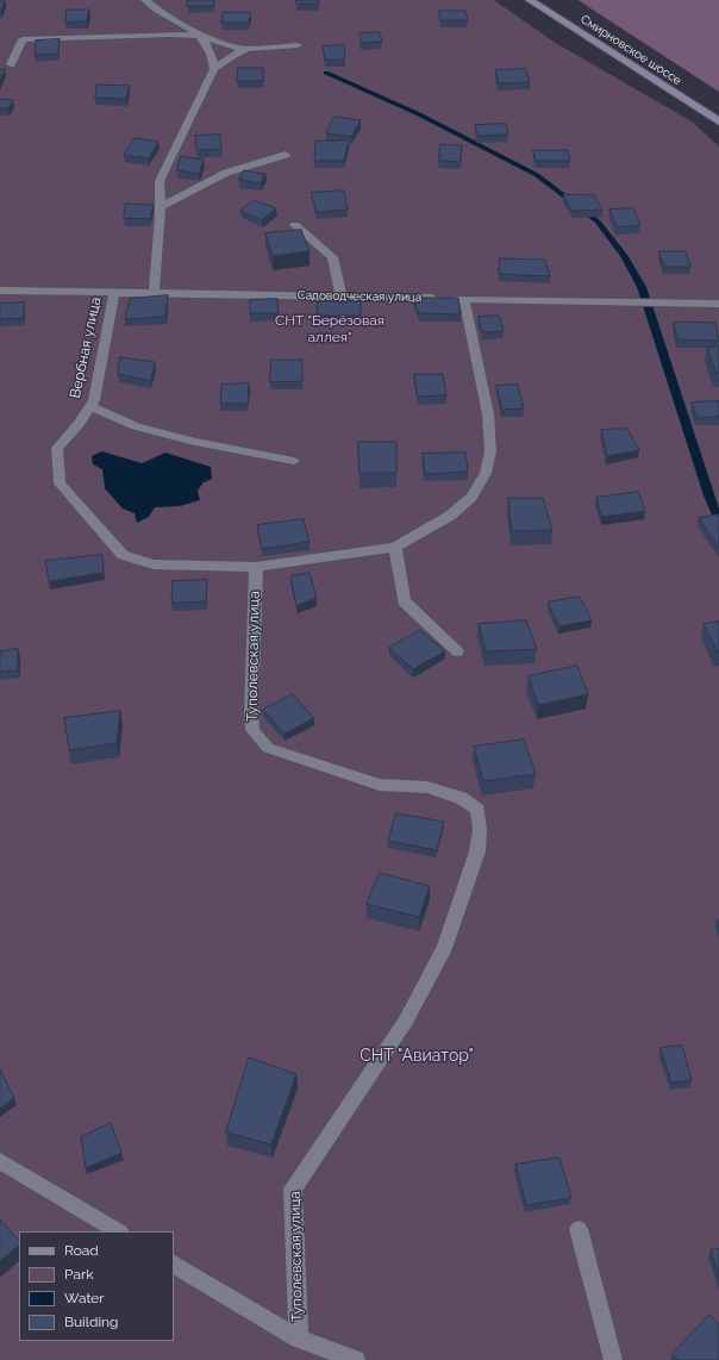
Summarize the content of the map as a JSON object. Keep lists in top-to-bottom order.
{
  "streets": {
    "main road": ["Смирновское шоссе"],
    "lane": ["Садоводческая улица", "Вербная улица", "Туполевская улица"]
  },
  "crossings": [
    ["Садоводческая улица", "Вербная улица"],
    ["Вербная улица", "Туполевская улица"]
  ],
  "parks": ["СНТ \"Берёзовая аллея\"", "СНТ \"Авиатор\""],
  "legend": [
    "Road",
    "Park",
    "Water",
    "Building"
  ]
}
